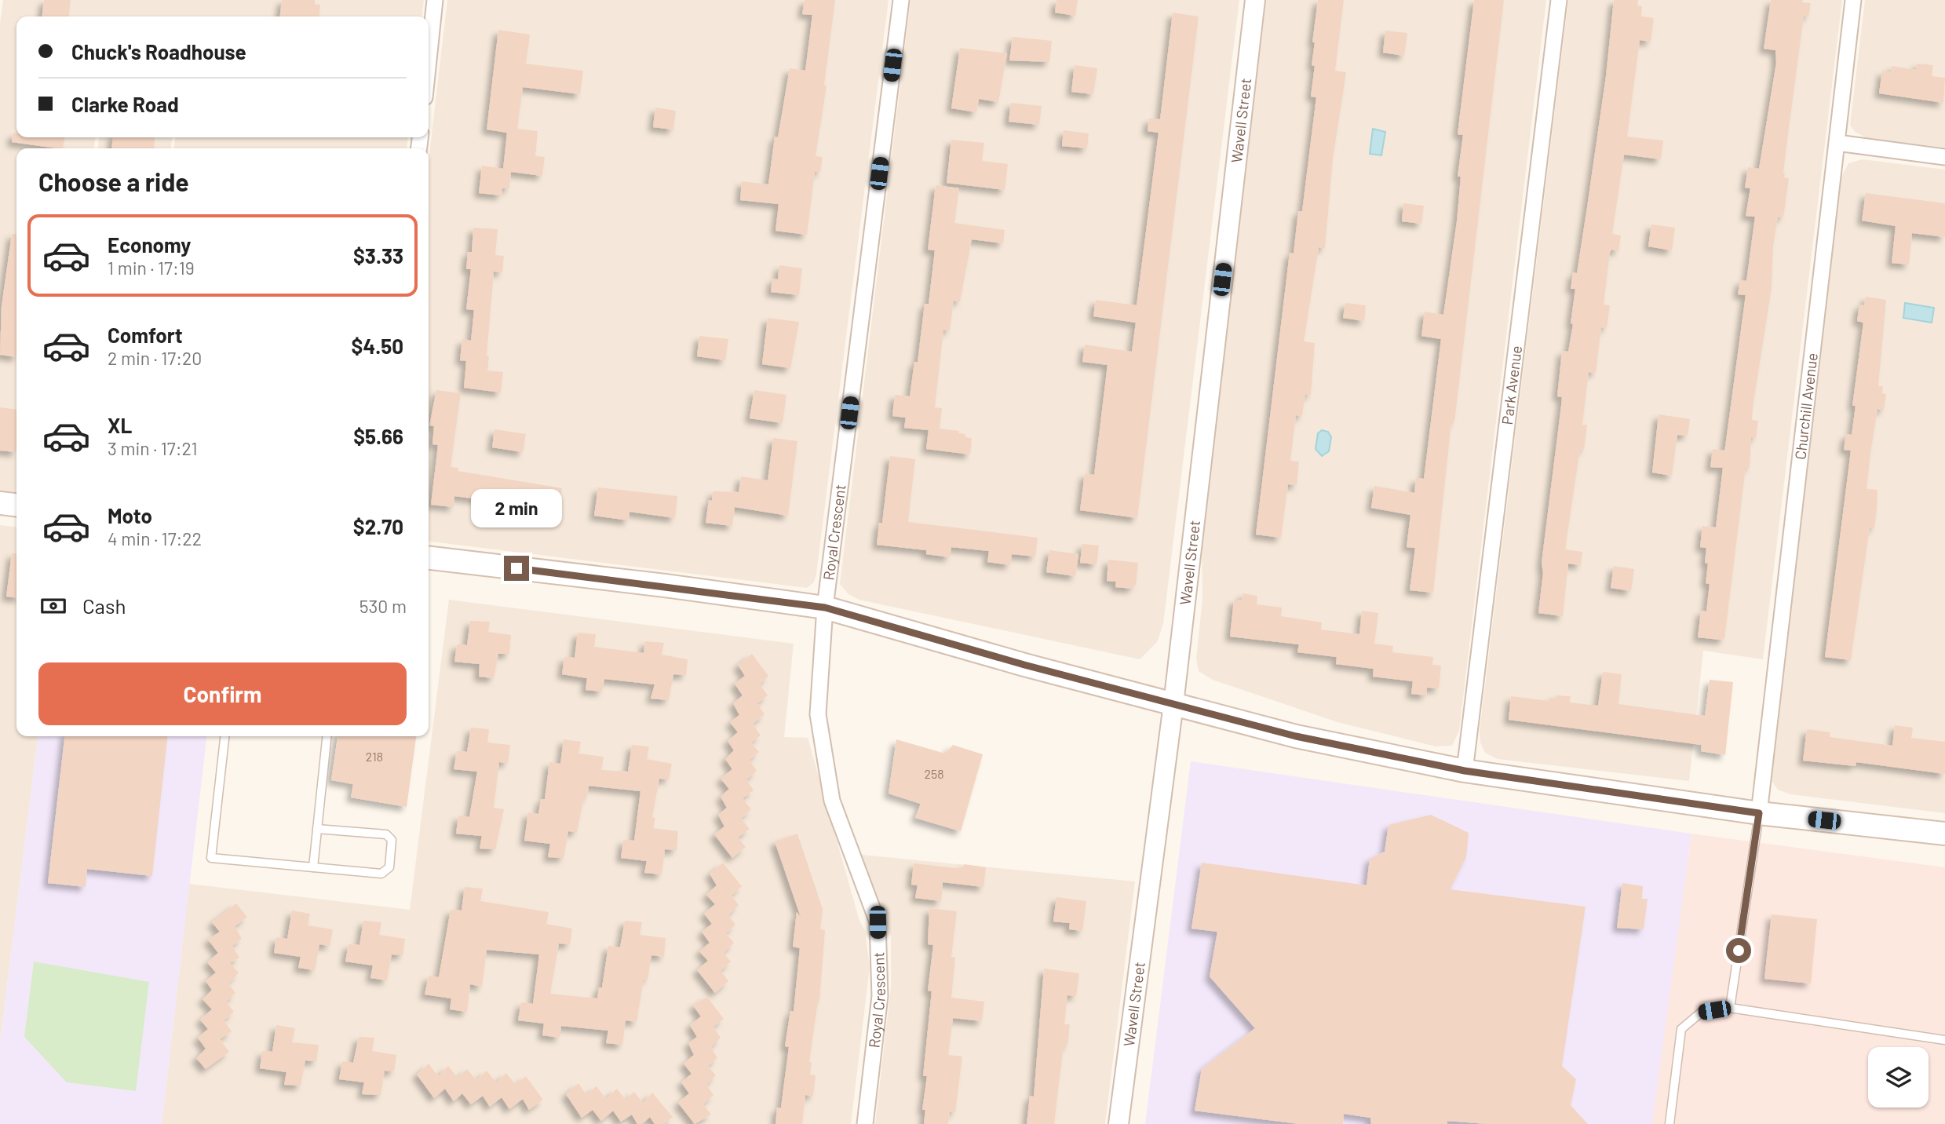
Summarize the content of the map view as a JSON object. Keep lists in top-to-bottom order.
{
  "streets": {
    "street": [
      "Wavell Street",
      "Park Avenue",
      "Churchill Avenue",
      "Royal Crescent"
    ]
  },
  "house_numbers": ["218", "258"],
  "page": {
    "banner": ["Chuck's Roadhouse", "Clarke Road"],
    "heading": "Choose a ride",
    "list": [
      {
        "name": "Economy",
        "note": "1 min · 17:19",
        "value": "$3.33"
      },
      {
        "name": "Comfort",
        "note": "2 min · 17:20",
        "value": "$4.50"
      },
      {
        "name": "XL",
        "note": "3 min · 17:21",
        "value": "$5.66"
      },
      {
        "name": "Moto",
        "note": "4 min · 17:22",
        "value": "$2.70"
      }
    ],
    "bubble": "2 min",
    "pay": ["Cash", "530 m"],
    "buttons": "Confirm"
  }
}
